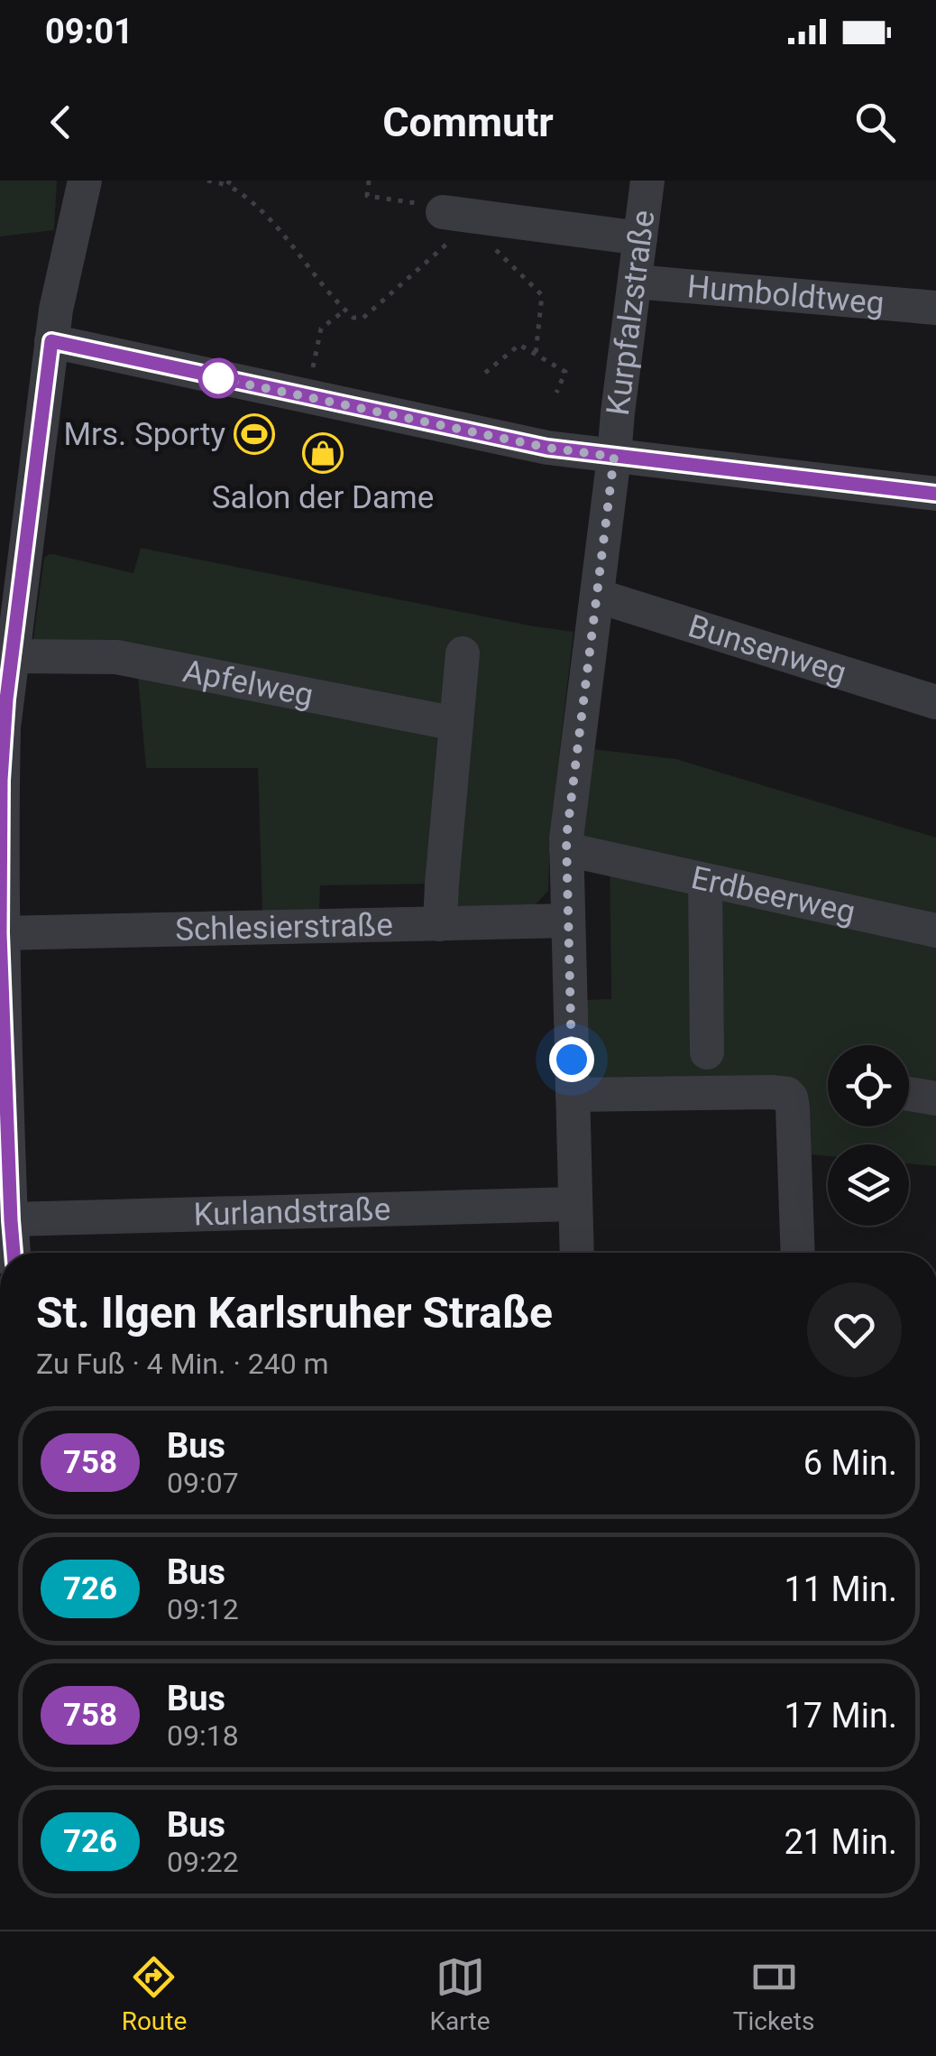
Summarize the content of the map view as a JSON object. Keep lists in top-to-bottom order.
{
  "streets": {
    "street": [
      "Humboldtweg",
      "Kurpfalzstraße",
      "Bunsenweg",
      "Apfelweg",
      "Erdbeerweg",
      "Schlesierstraße",
      "Kurlandstraße"
    ]
  },
  "crossings": [
    ["Humboldtweg", "Kurpfalzstraße"],
    ["Kurpfalzstraße", "Bunsenweg"],
    ["Kurpfalzstraße", "Erdbeerweg"],
    ["Kurpfalzstraße", "Schlesierstraße"],
    ["Kurpfalzstraße", "Kurlandstraße"]
  ],
  "places": {
    "sports": ["Mrs. Sporty"],
    "shop": ["Salon der Dame"]
  },
  "lines": ["bus line 758"],
  "page": {
    "status": "09:01",
    "header": "Commutr",
    "heading": ["St. Ilgen Karlsruher Straße", "Zu Fuß · 4 Min. · 240 m"],
    "list": [
      {
        "mark": "758",
        "name": "Bus",
        "note": "09:07",
        "value": "6 Min."
      },
      {
        "mark": "726",
        "name": "Bus",
        "note": "09:12",
        "value": "11 Min."
      },
      {
        "mark": "758",
        "name": "Bus",
        "note": "09:18",
        "value": "17 Min."
      },
      {
        "mark": "726",
        "name": "Bus",
        "note": "09:22",
        "value": "21 Min."
      }
    ],
    "tabs": ["Route", "Karte", "Tickets"]
  }
}
